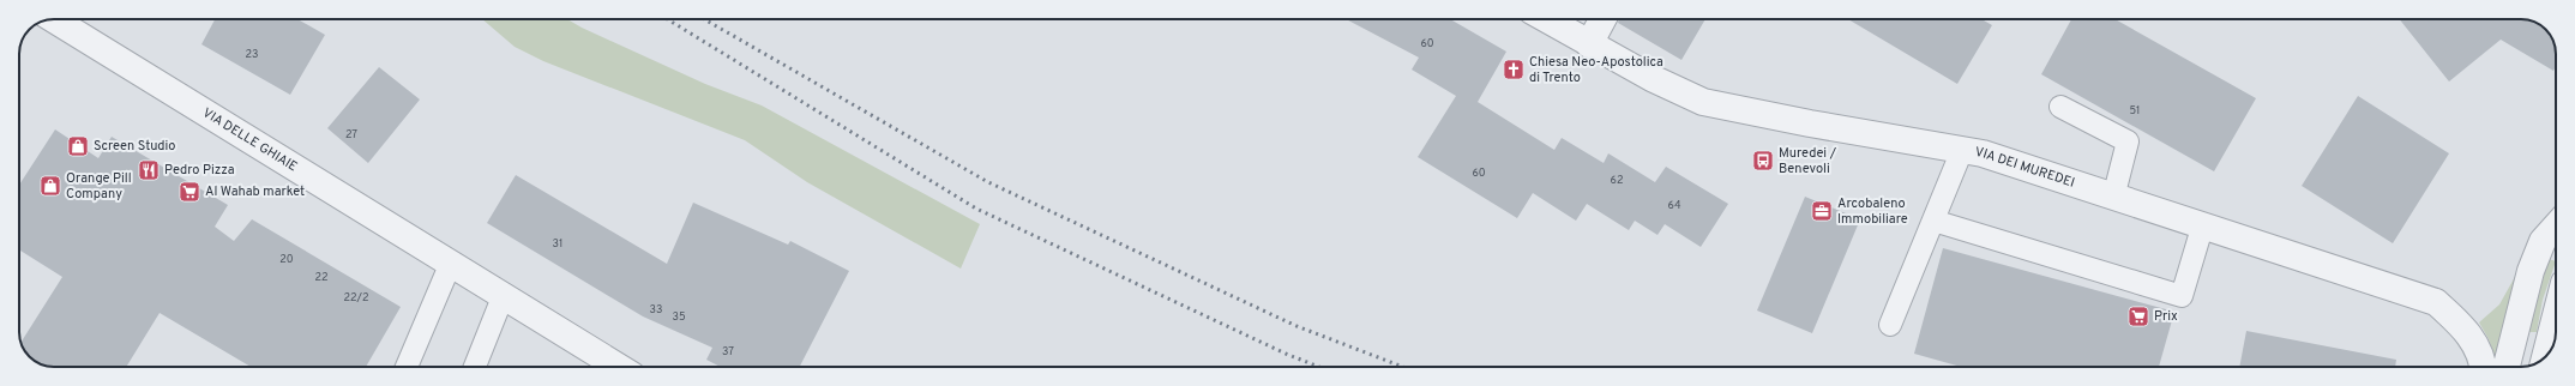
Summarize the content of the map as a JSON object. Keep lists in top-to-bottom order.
{
  "streets": {
    "street": ["VIA DELLE GHIAIE", "VIA DEI MUREDEI"]
  },
  "places": {
    "church": ["Chiesa Neo-Apostolica di Trento"],
    "shop": ["Screen Studio", "Orange Pill Company"],
    "bus stop": ["Muredei / Benevoli"],
    "restaurant": ["Pedro Pizza"],
    "supermarket": ["Al Wahab market", "Prix"],
    "office": ["Arcobaleno Immobiliare"]
  },
  "house_numbers": [
    "60",
    "23",
    "51",
    "27",
    "60",
    "62",
    "64",
    "31",
    "20",
    "22",
    "22/2",
    "33",
    "35",
    "37"
  ]
}
